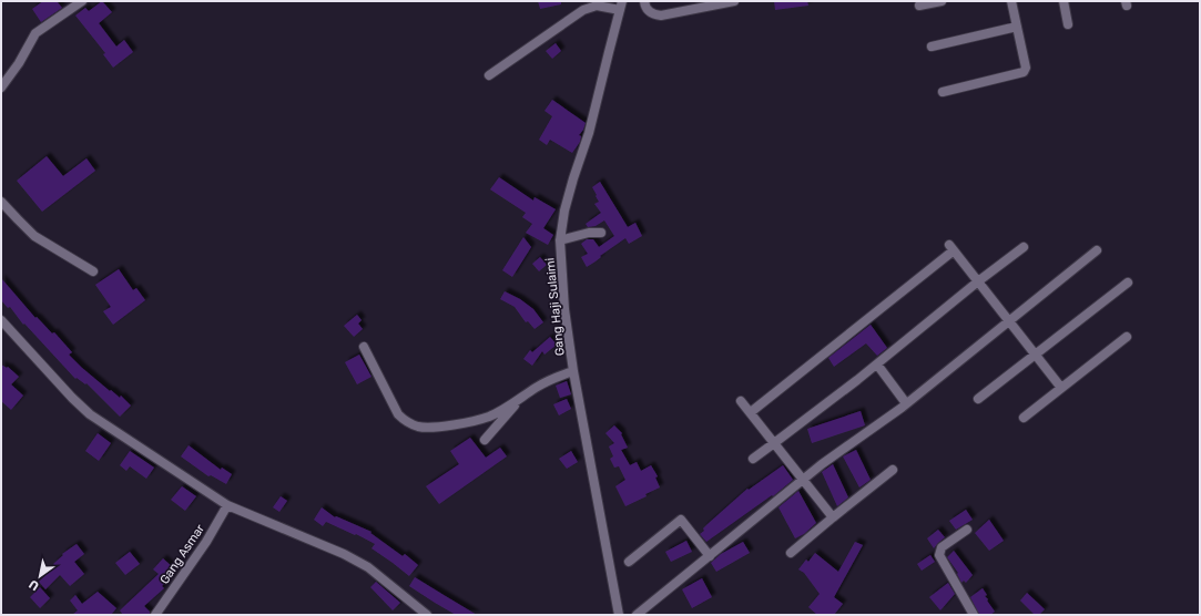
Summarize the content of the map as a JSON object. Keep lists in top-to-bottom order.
{
  "streets": {
    "street": ["Gang Haji Sulaimi", "Gang Asmar"]
  },
  "north": "bottom left"
}
